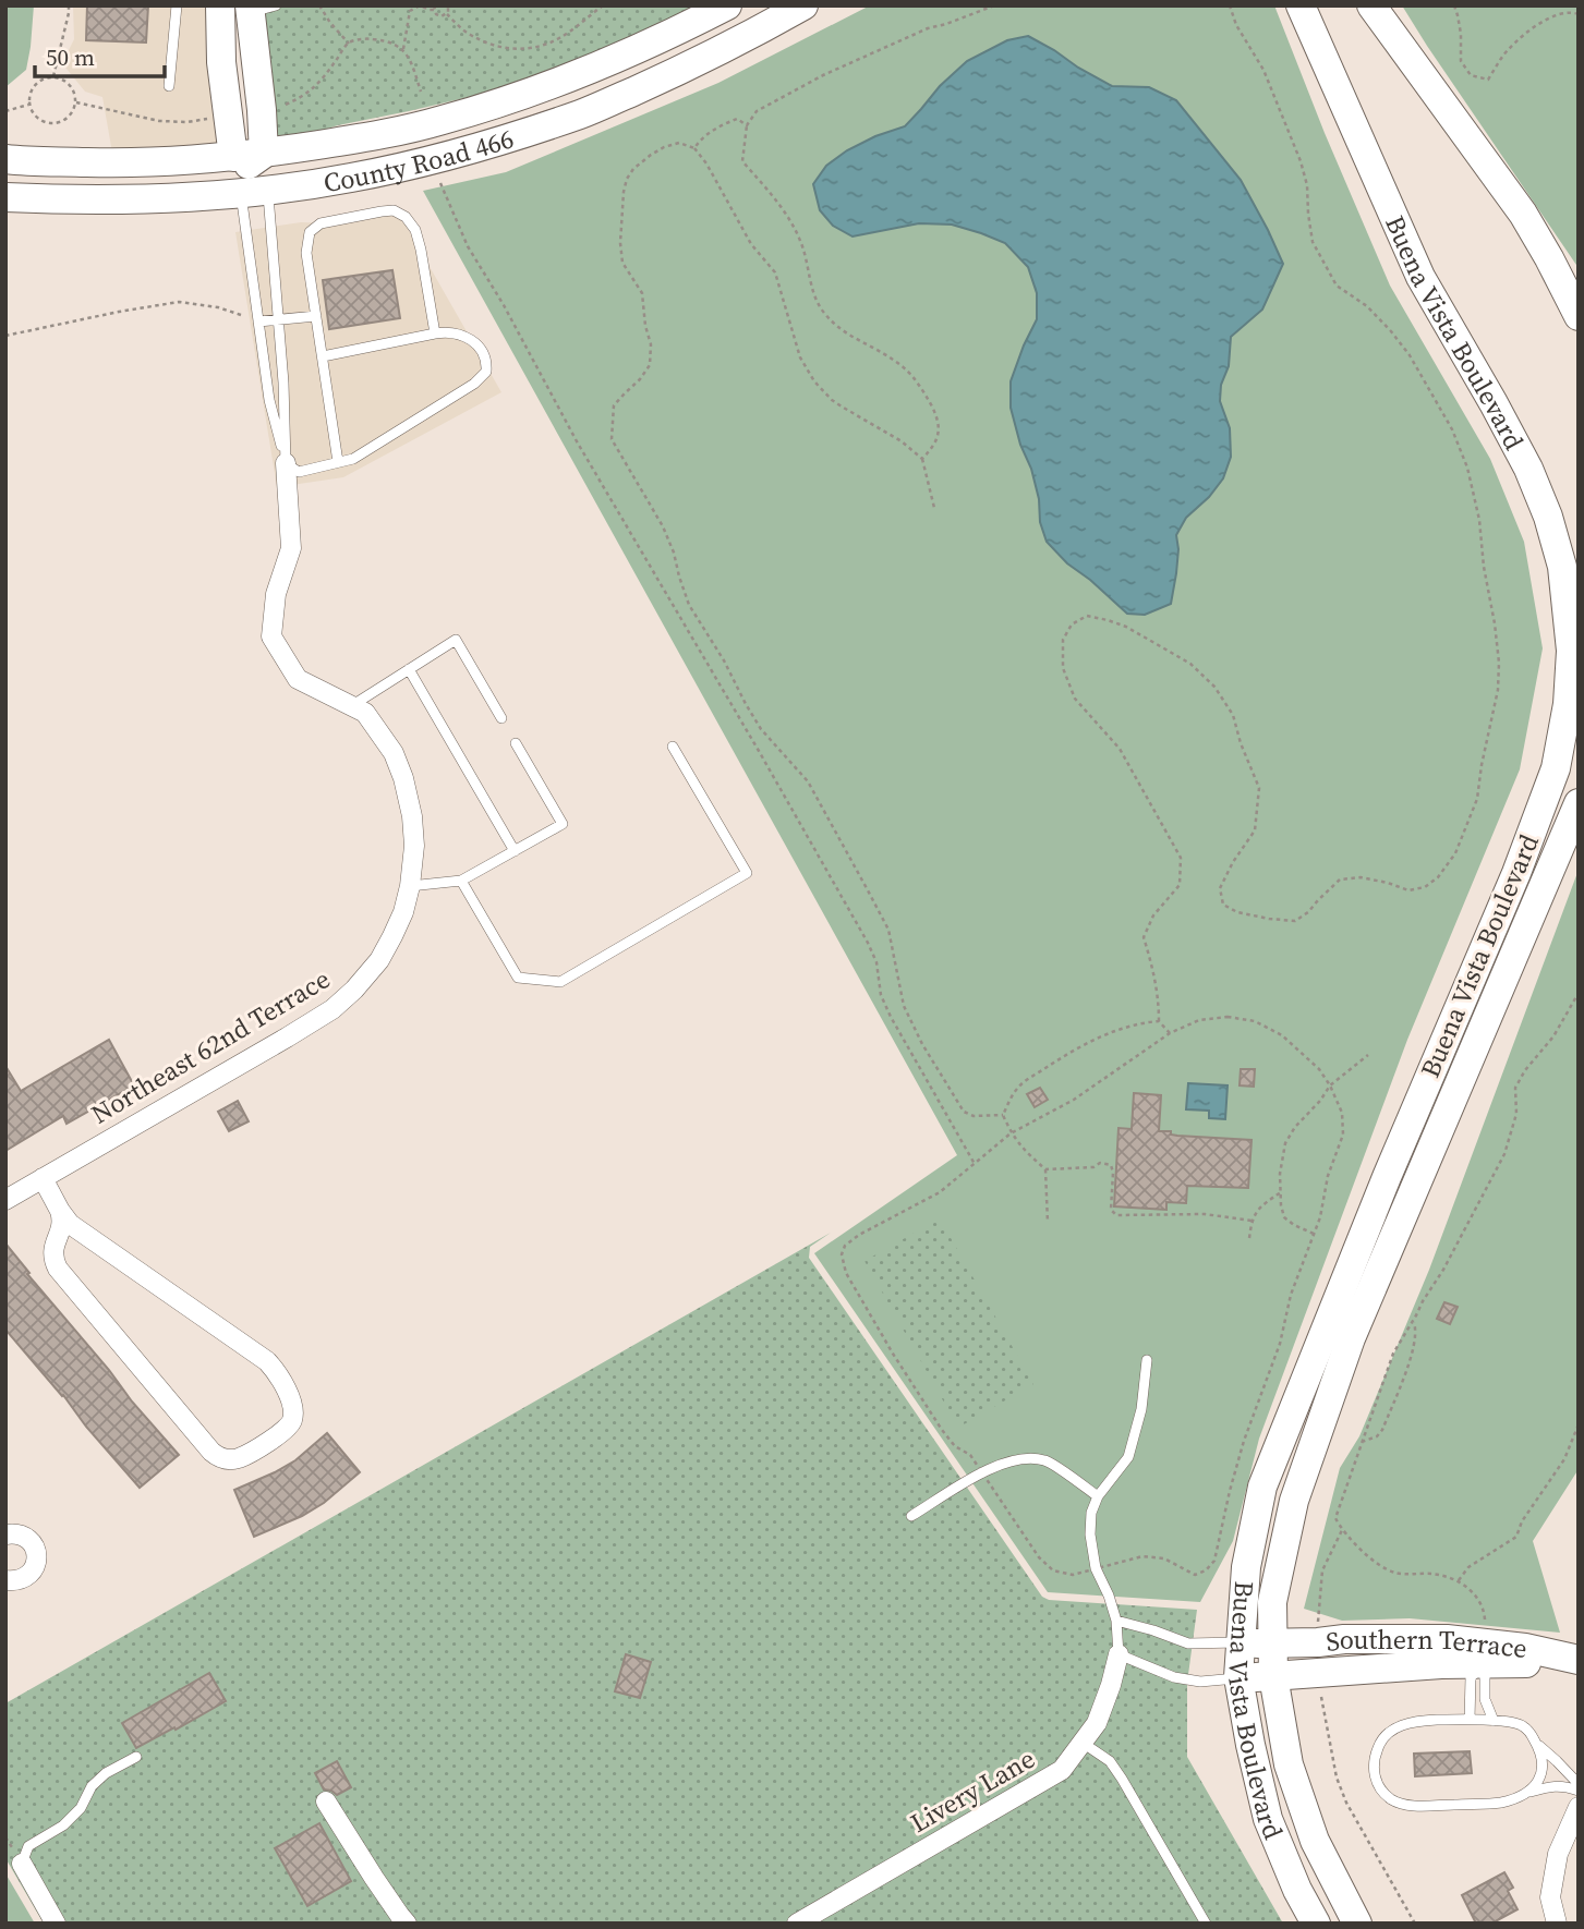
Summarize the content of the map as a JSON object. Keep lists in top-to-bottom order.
{
  "streets": {
    "main road": ["County Road 466", "Buena Vista Boulevard", "Southern Terrace"],
    "street": ["Northeast 62nd Terrace", "Livery Lane"]
  },
  "crossings": [
    ["County Road 466", "Northeast 62nd Terrace"],
    ["Buena Vista Boulevard", "Southern Terrace"]
  ],
  "scale_bar": "50 m"
}
